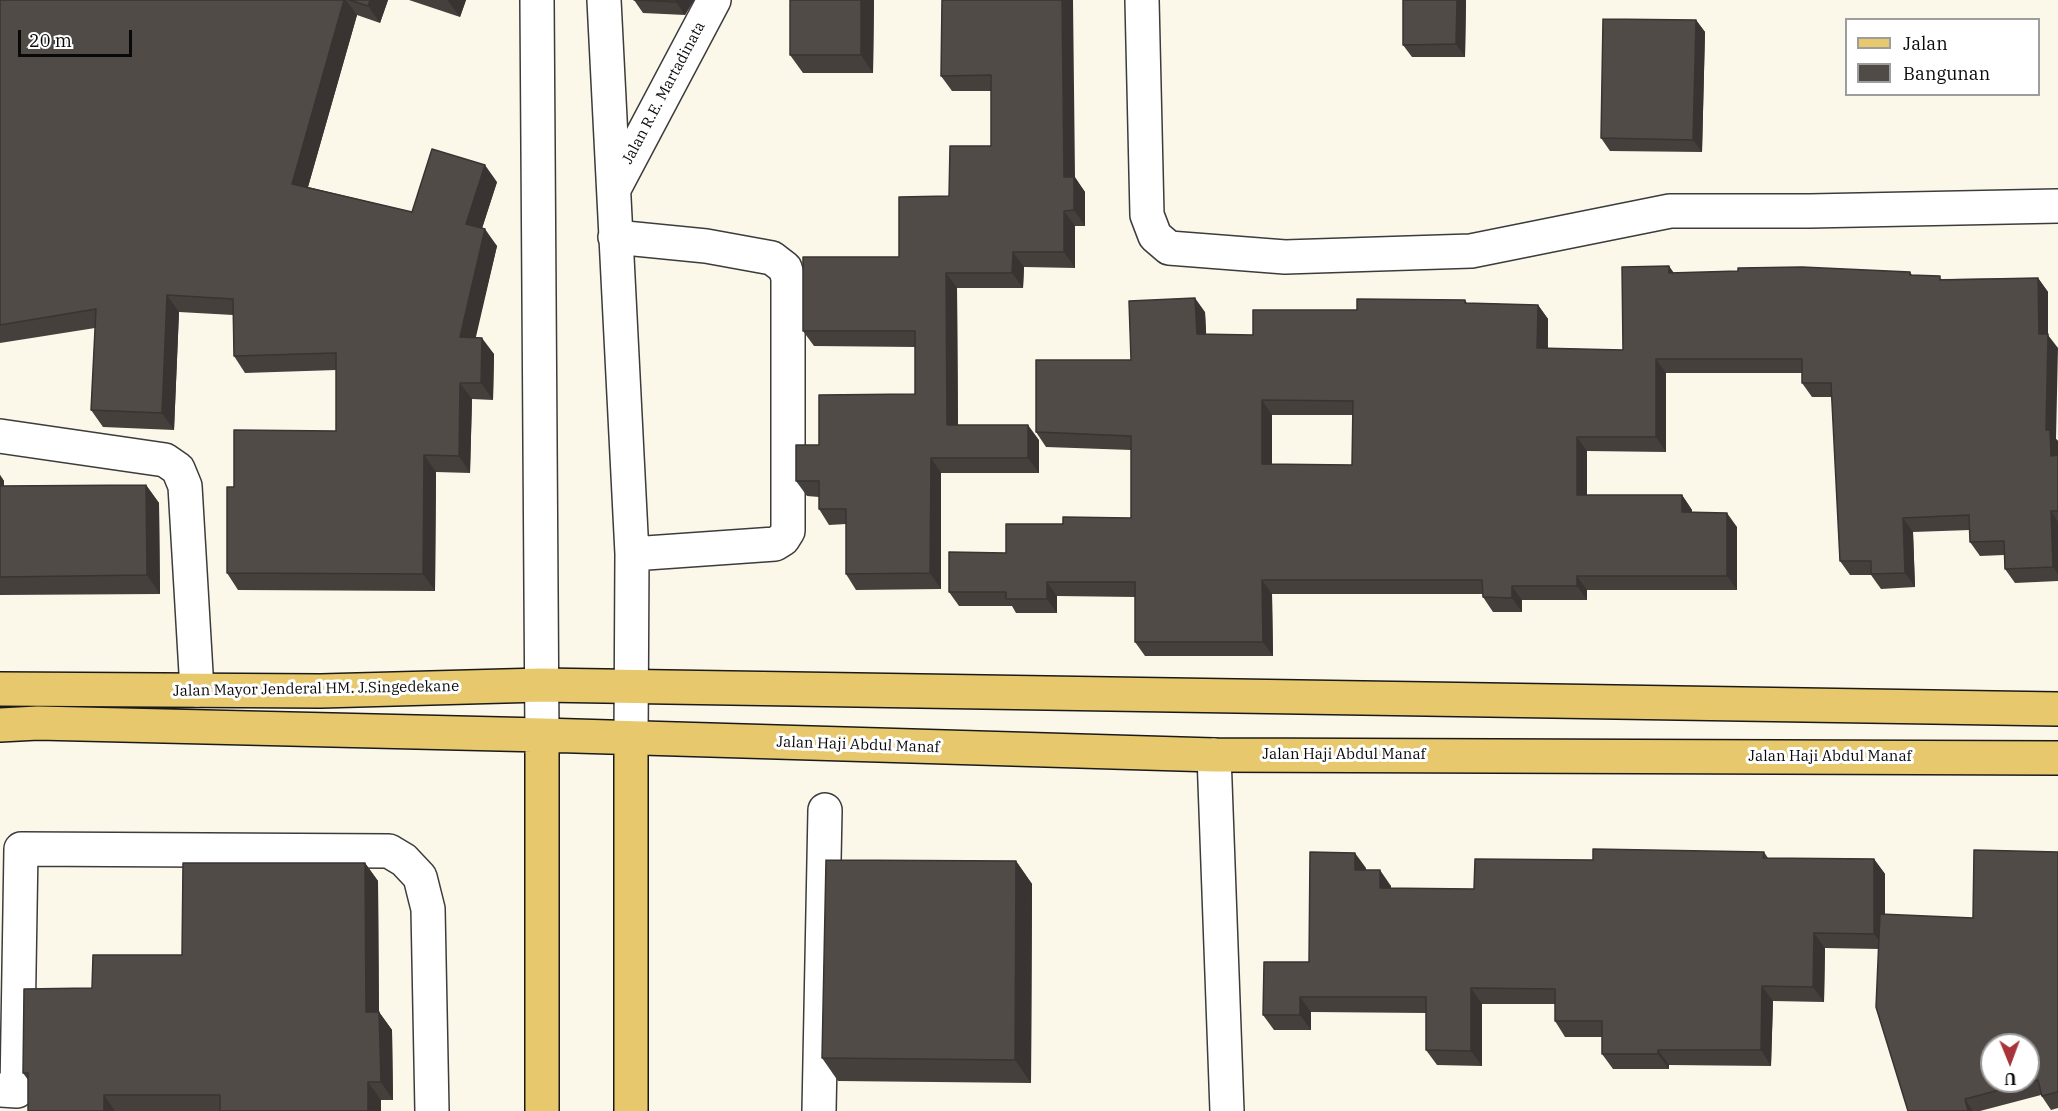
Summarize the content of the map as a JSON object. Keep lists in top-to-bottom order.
{
  "streets": {
    "main road": ["Jalan Mayor Jenderal HM. J.Singedekane", "Jalan Haji Abdul Manaf"],
    "street": ["Jalan R.E. Martadinata"]
  },
  "legend": ["Jalan", "Bangunan"],
  "scale_bar": "20 m",
  "north": "bottom"
}
